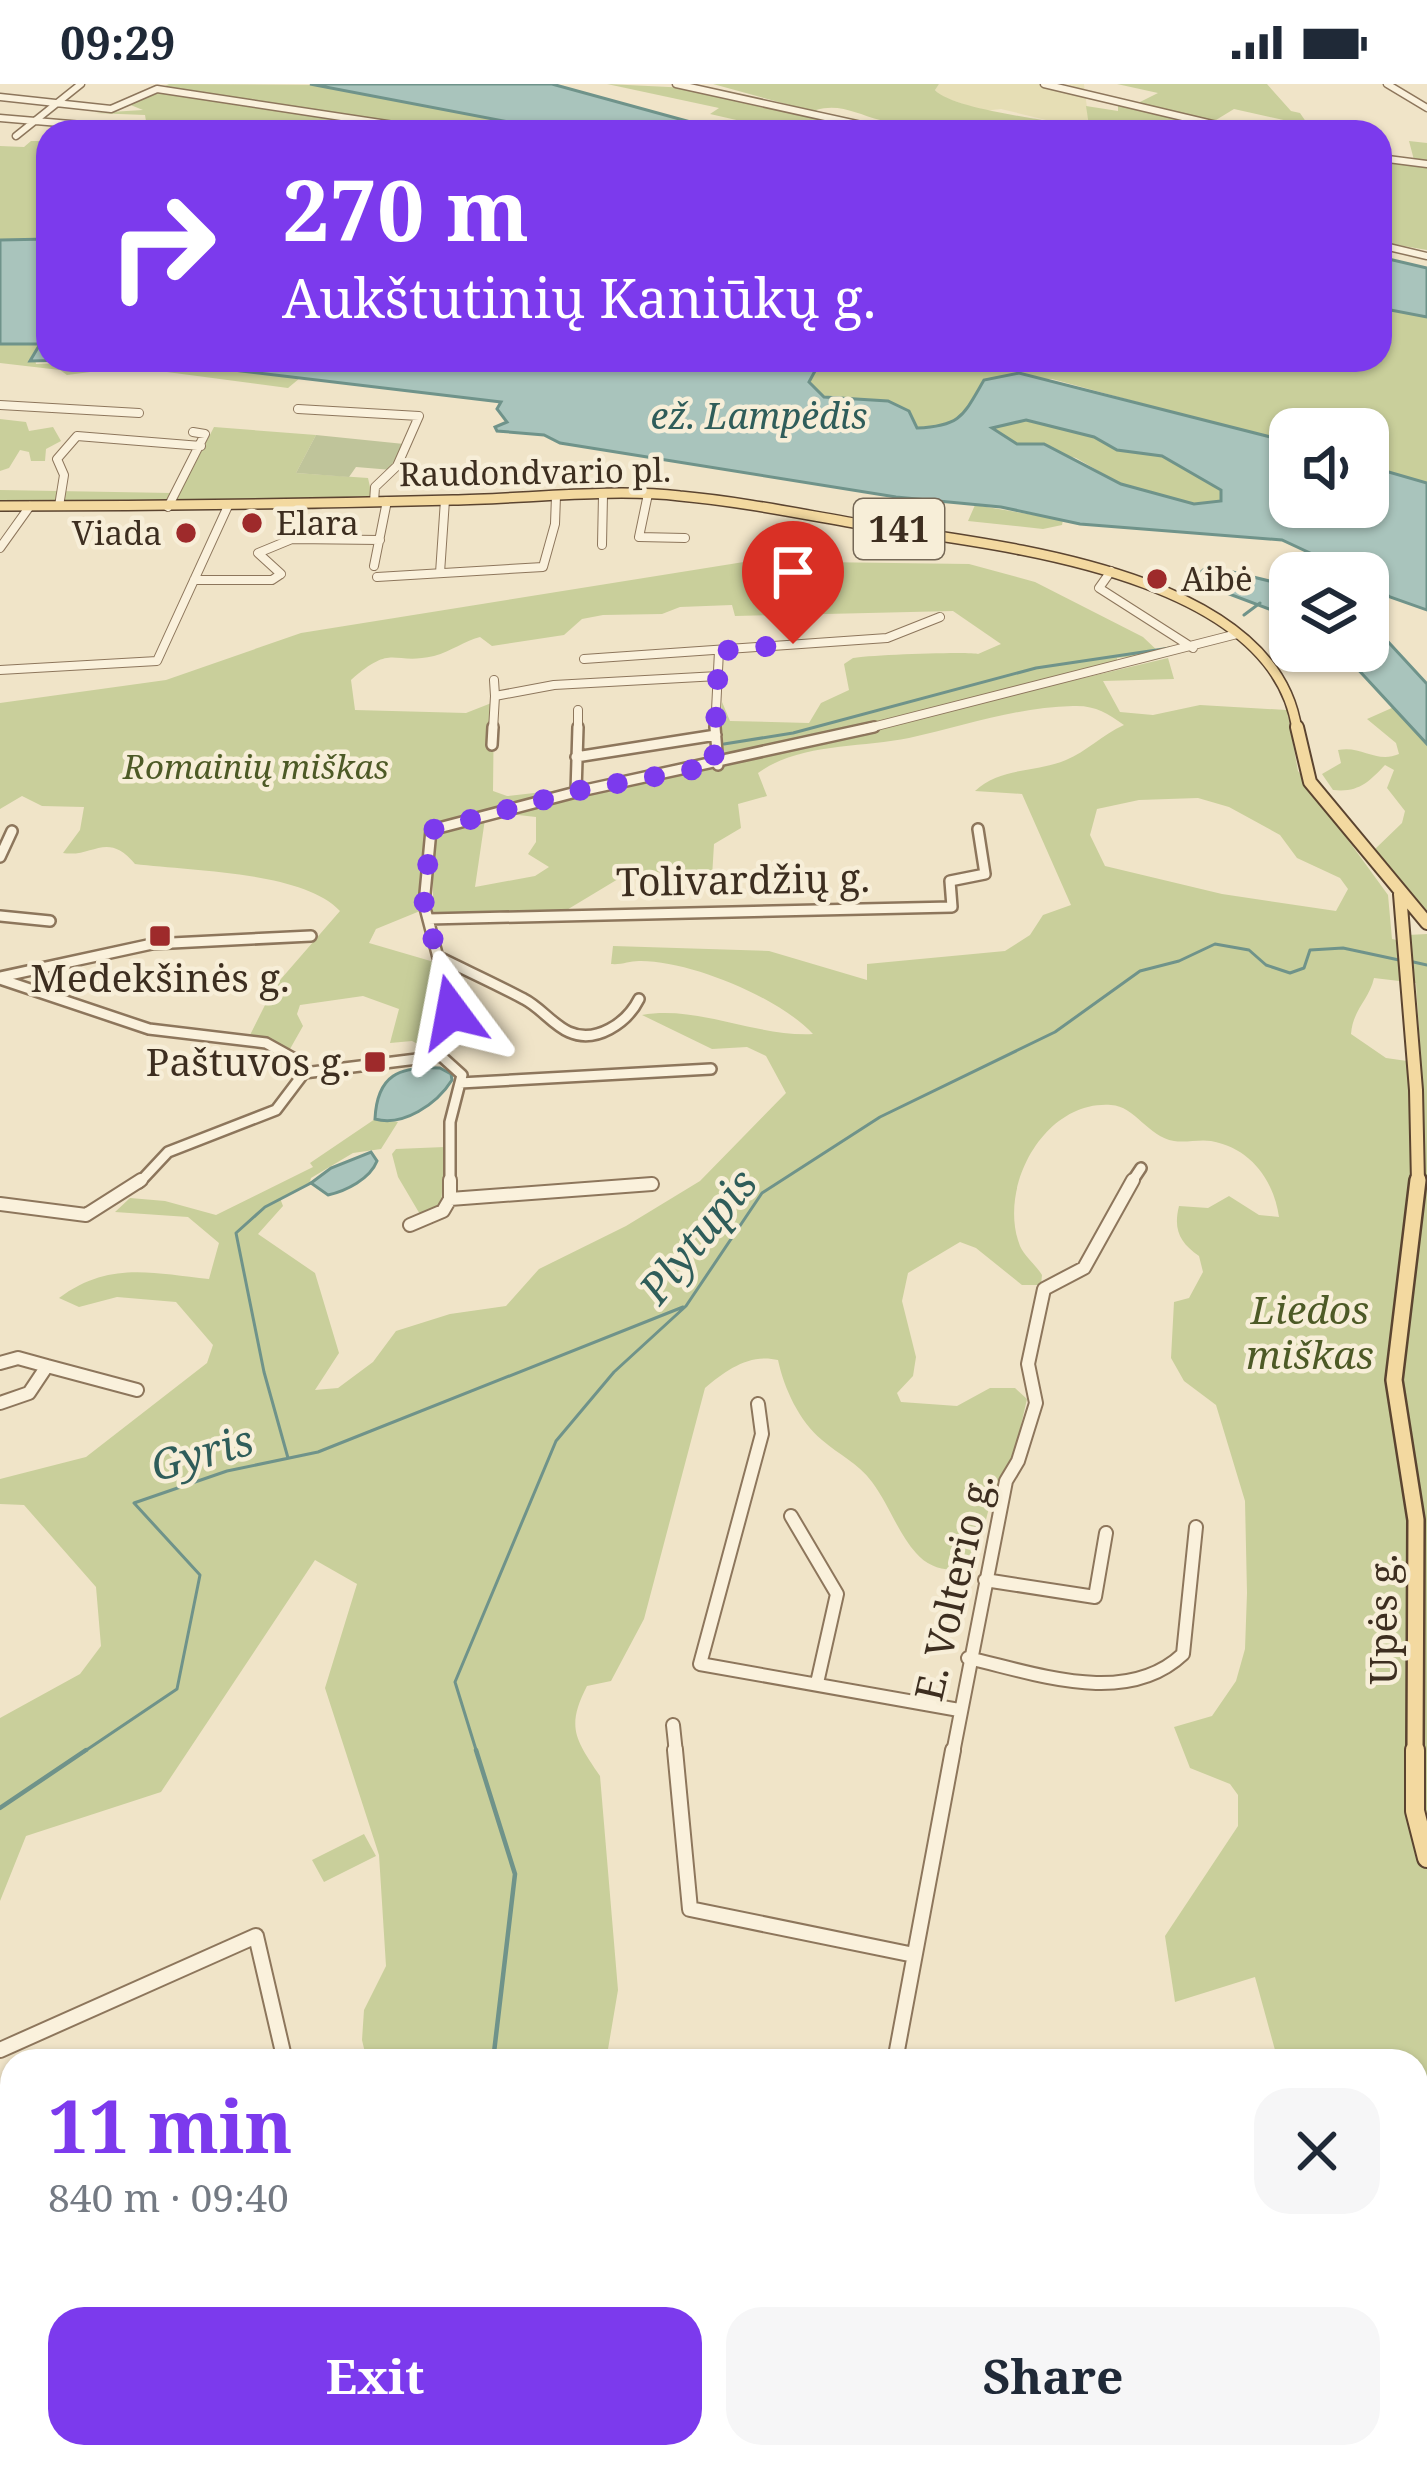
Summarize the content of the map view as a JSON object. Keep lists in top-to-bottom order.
{
  "streets": {
    "main road": ["Raudondvario pl.", "141", "Upės g."],
    "street": ["Tolivardžių g.", "E. Volterio g."]
  },
  "water": ["ež. Lampėdis", "Plytupis", "Gyris"],
  "parks": ["Romainių miškas", "Liedos miškas"],
  "places": {
    "other": ["Elara", "Viada", "Aibė"],
    "transit": ["Medekšinės g.", "Paštuvos g."]
  },
  "page": {
    "status": "09:29",
    "turn": ["270 m", "Aukštutinių Kaniūkų g."],
    "heading": ["11 min", "840 m · 09:40"],
    "buttons": ["Exit", "Share"]
  }
}
